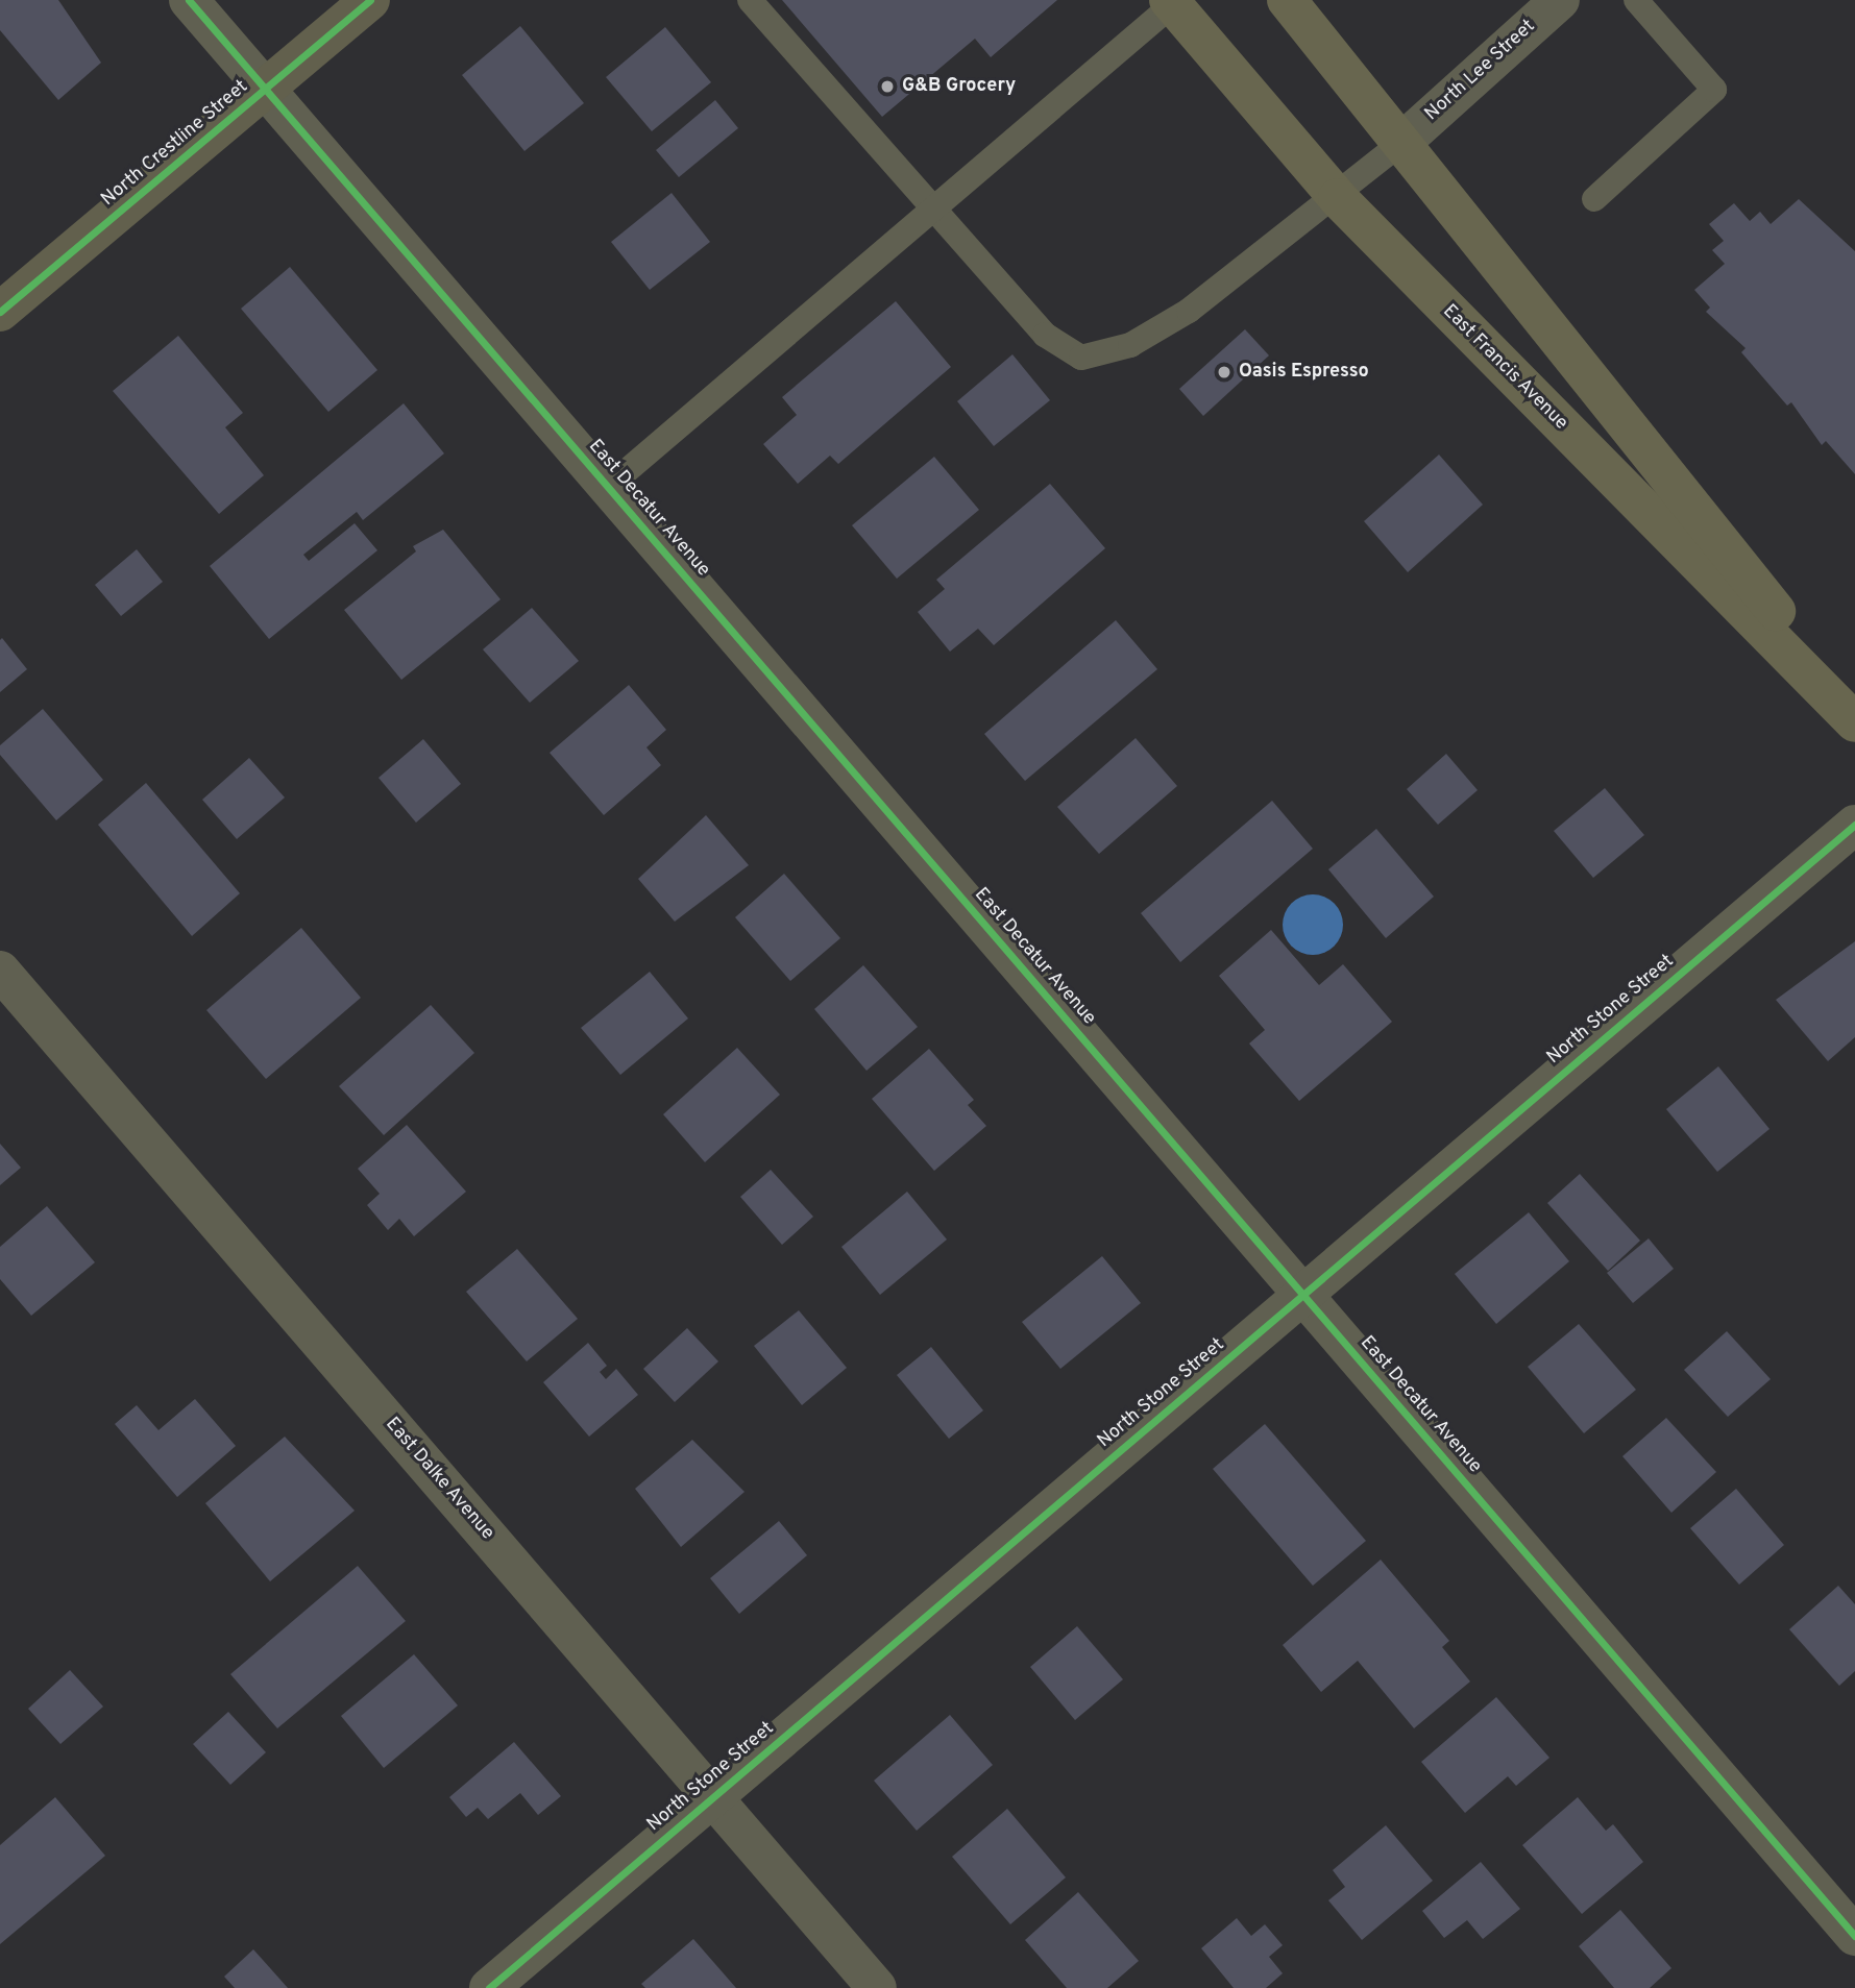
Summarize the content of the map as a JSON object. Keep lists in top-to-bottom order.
{
  "streets": {
    "main road": ["North Crestline Street", "East Francis Avenue"],
    "street": [
      "North Lee Street",
      "East Decatur Avenue",
      "North Stone Street",
      "East Dalke Avenue"
    ]
  },
  "crossings": [
    ["North Crestline Street", "East Decatur Avenue"],
    ["East Decatur Avenue", "North Stone Street"],
    ["North Stone Street", "East Dalke Avenue"]
  ],
  "places": ["G&B Grocery", "Oasis Espresso"]
}
